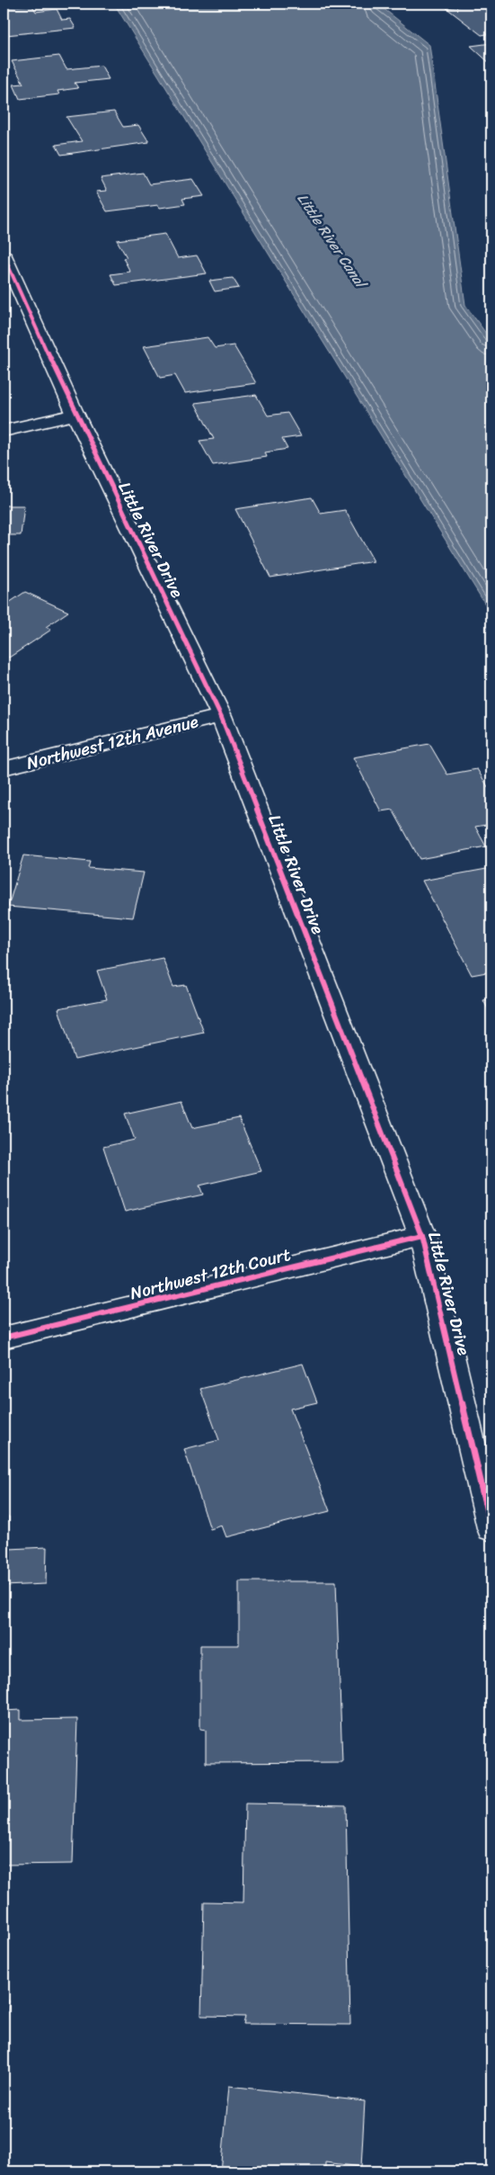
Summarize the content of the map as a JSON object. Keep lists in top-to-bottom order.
{
  "streets": {
    "street": ["Little River Drive", "Northwest 12th Avenue", "Northwest 12th Court"]
  },
  "crossings": [
    ["Little River Drive", "Northwest 12th Avenue"],
    ["Little River Drive", "Northwest 12th Court"]
  ],
  "water": ["Little River Canal"]
}
